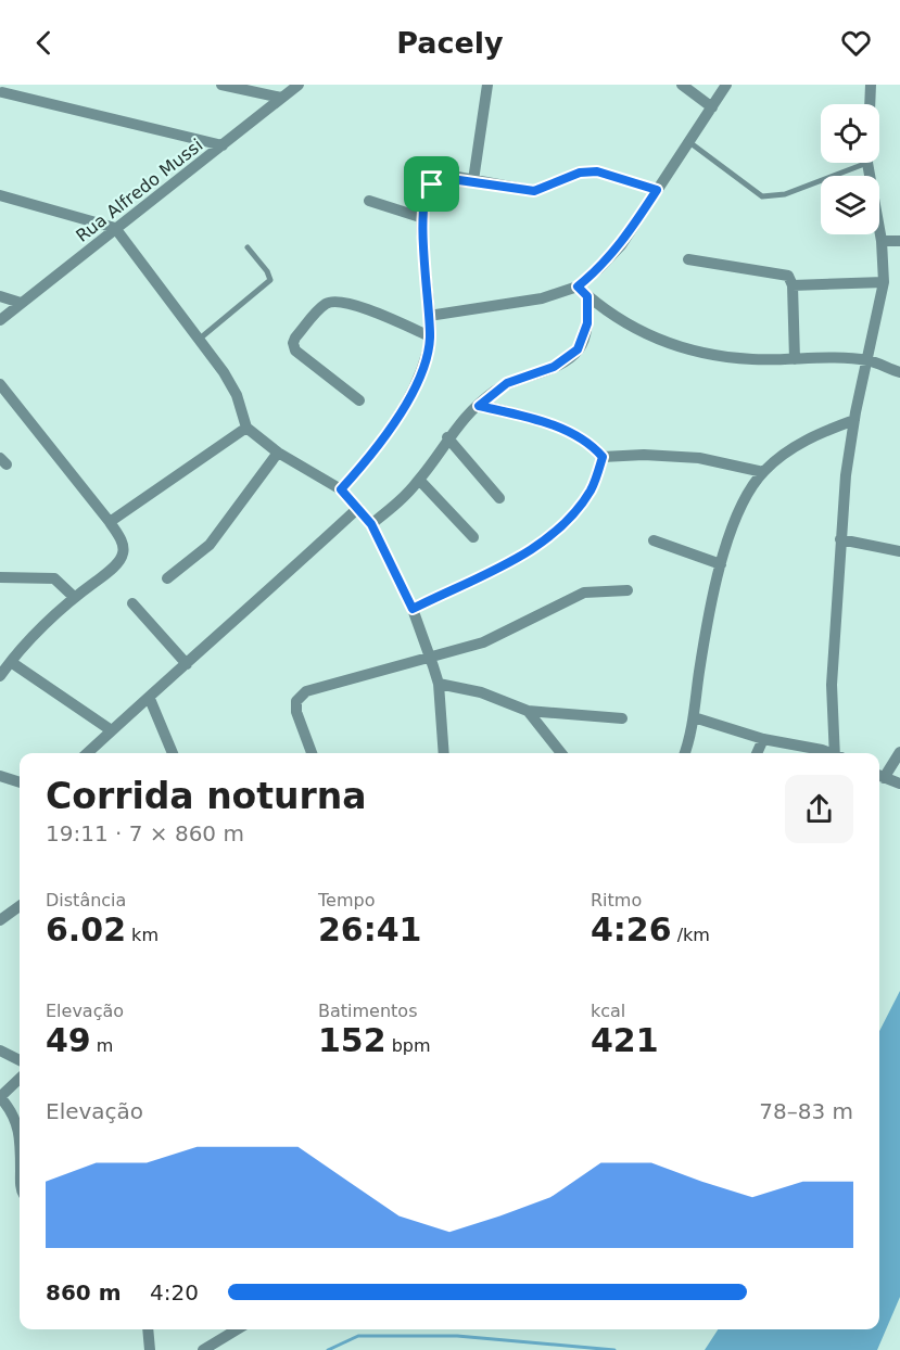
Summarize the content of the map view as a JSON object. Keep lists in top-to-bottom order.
{
  "streets": {
    "street": ["Rua Alfredo Mussi"]
  },
  "page": {
    "header": "Pacely",
    "heading": ["Corrida noturna", "19:11 · 7 × 860 m"],
    "stats": [
      ["Distância", "6.02 km"],
      ["Tempo", "26:41"],
      ["Ritmo", "4:26 /km"],
      ["Elevação", "49 m"],
      ["Batimentos", "152 bpm"],
      ["kcal", "421"]
    ],
    "chart": ["Elevação", "78–83 m"],
    "list": [
      {
        "name": "860 m",
        "note": "4:20"
      }
    ]
  }
}
